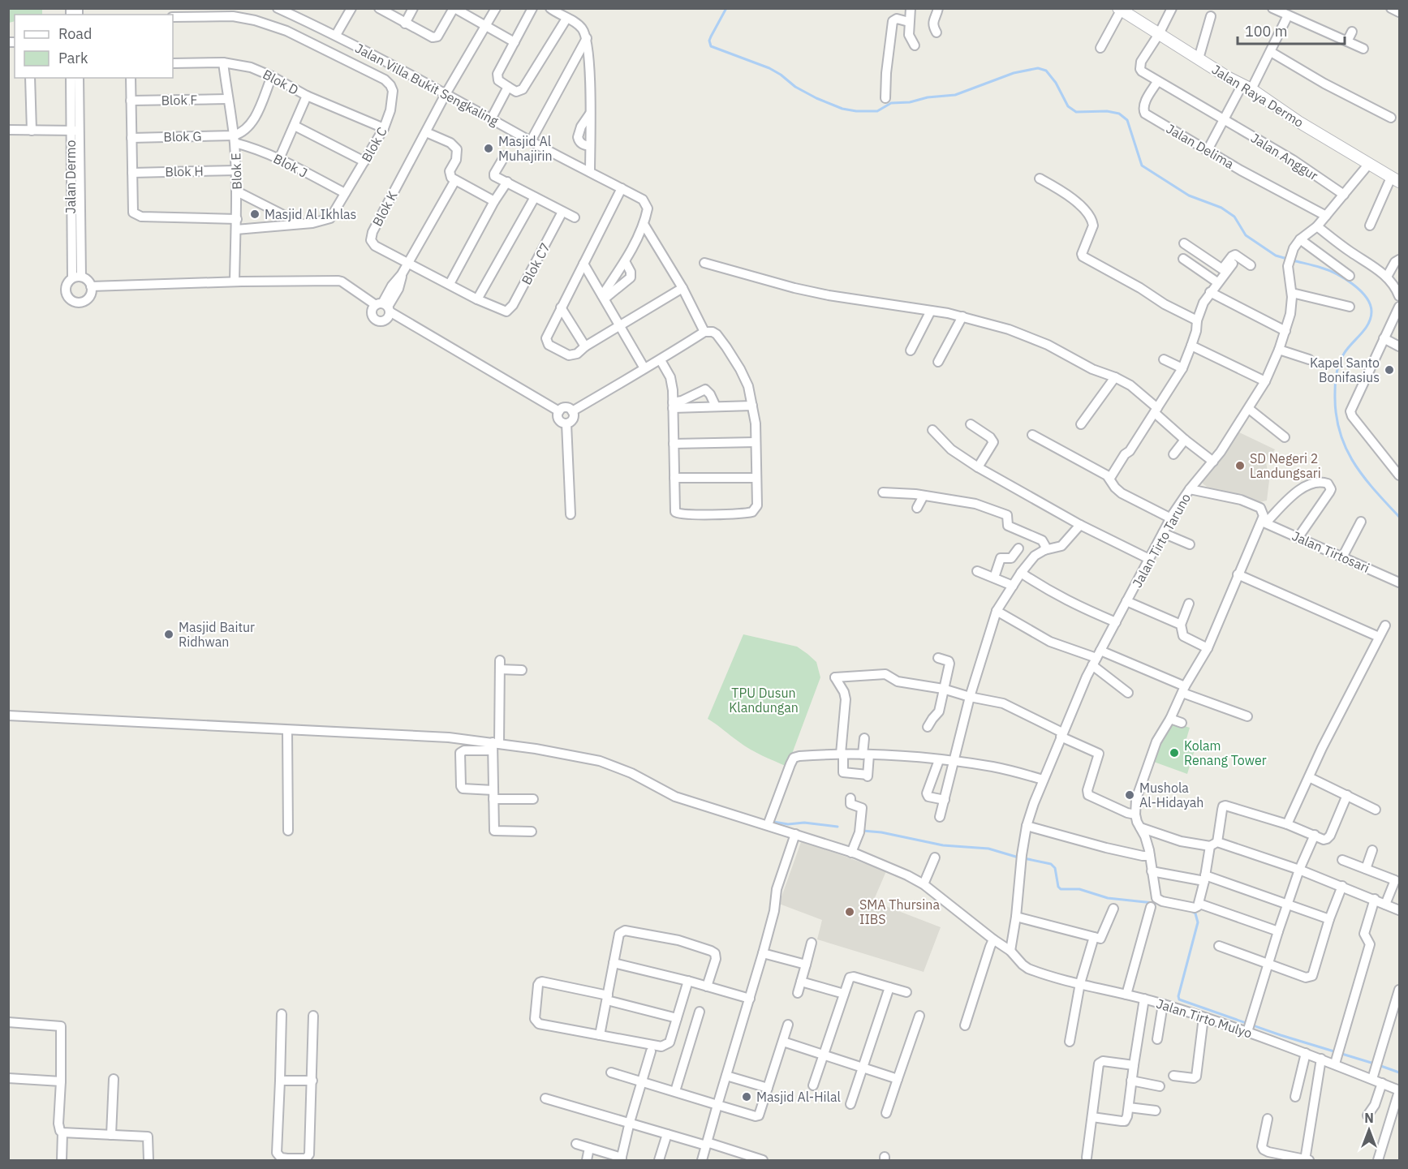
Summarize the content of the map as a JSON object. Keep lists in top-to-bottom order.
{
  "streets": {
    "street": [
      "Blok D",
      "Jalan Villa Bukit Sengkaling",
      "Jalan Raya Dermo",
      "Blok F",
      "Blok G",
      "Blok C",
      "Jalan Delima",
      "Jalan Anggur",
      "Blok J",
      "Blok H",
      "Blok E",
      "Jalan Dermo",
      "Blok K",
      "Blok C7",
      "Jalan Tirto Taruno",
      "Jalan Tirtosari",
      "Jalan Tirto Mulyo"
    ]
  },
  "crossings": [
    ["Blok D", "Blok C"],
    ["Blok D", "Blok E"],
    ["Jalan Villa Bukit Sengkaling", "Blok K"],
    ["Jalan Raya Dermo", "Jalan Anggur"],
    ["Jalan Raya Dermo", "Jalan Tirto Taruno"],
    ["Blok F", "Blok E"],
    ["Blok G", "Blok J"],
    ["Blok G", "Blok E"],
    ["Blok C", "Blok J"],
    ["Blok C", "Blok E"],
    ["Jalan Delima", "Jalan Anggur"],
    ["Jalan Delima", "Jalan Tirto Taruno"],
    ["Jalan Anggur", "Jalan Tirto Taruno"],
    ["Blok J", "Blok E"],
    ["Blok H", "Blok E"],
    ["Blok K", "Blok C7"],
    ["Jalan Tirto Taruno", "Jalan Tirto Mulyo"]
  ],
  "parks": ["TPU Dusun Klandungan"],
  "places": [
    "Masjid Al Muhajirin",
    "Masjid Al Ikhlas",
    "Kapel Santo Bonifasius",
    "SD Negeri 2 Landungsari",
    "Masjid Baitur Ridhwan",
    "Kolam Renang Tower",
    "Mushola Al-Hidayah",
    "SMA Thursina IIBS",
    "Masjid Al-Hilal"
  ],
  "legend": ["Road", "Park"],
  "scale_bar": "100 m",
  "north": "top"
}
